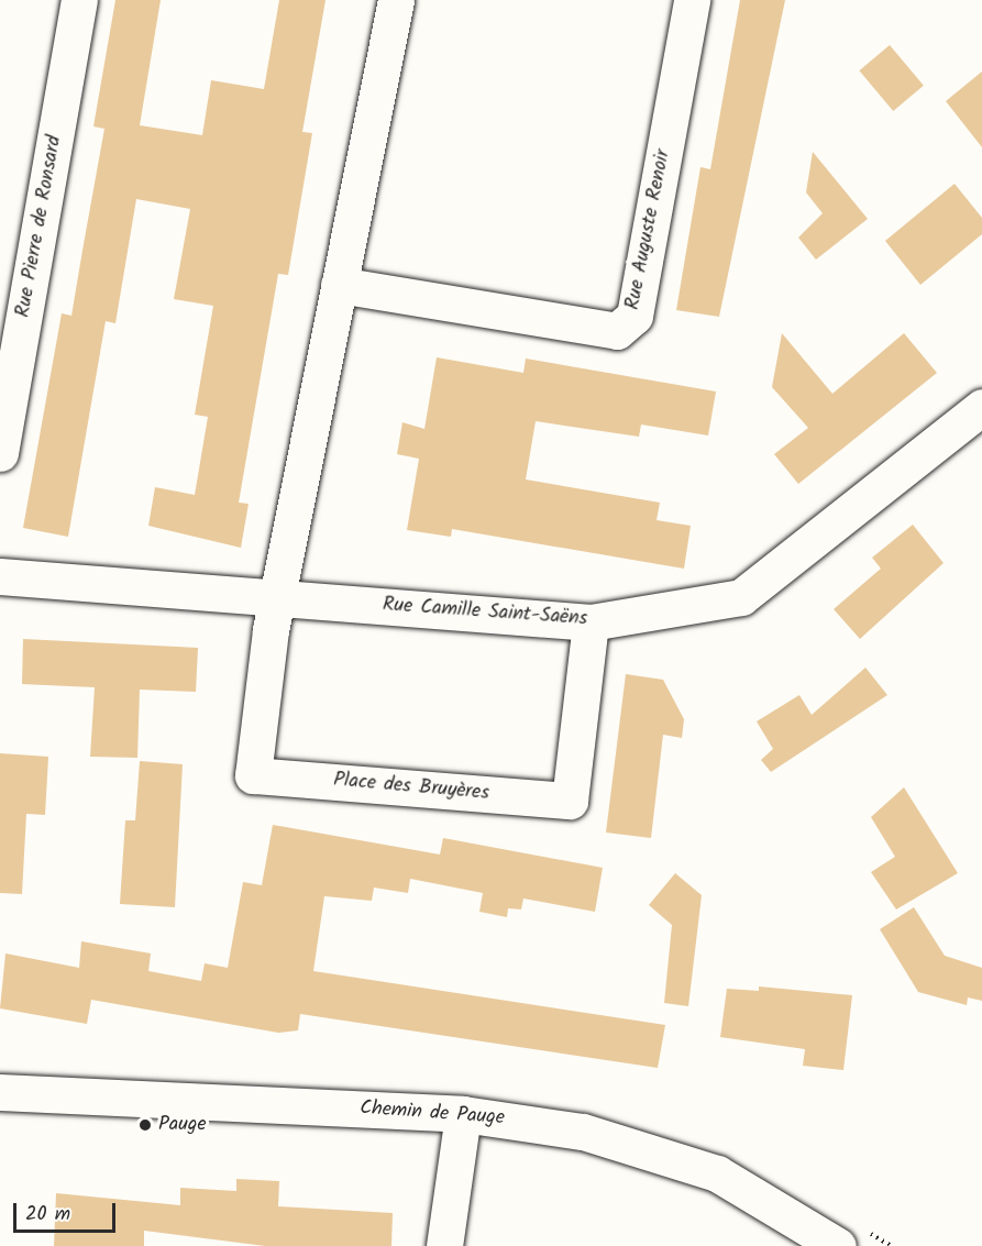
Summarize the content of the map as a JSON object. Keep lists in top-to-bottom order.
{
  "streets": {
    "street": [
      "Rue Pierre de Ronsard",
      "Rue Auguste Renoir",
      "Rue Camille Saint-Saëns",
      "Place des Bruyères",
      "Chemin de Pauge"
    ]
  },
  "crossings": [
    ["Rue Camille Saint-Saëns", "Place des Bruyères"]
  ],
  "places": ["Pauge"],
  "scale_bar": "20 m"
}
